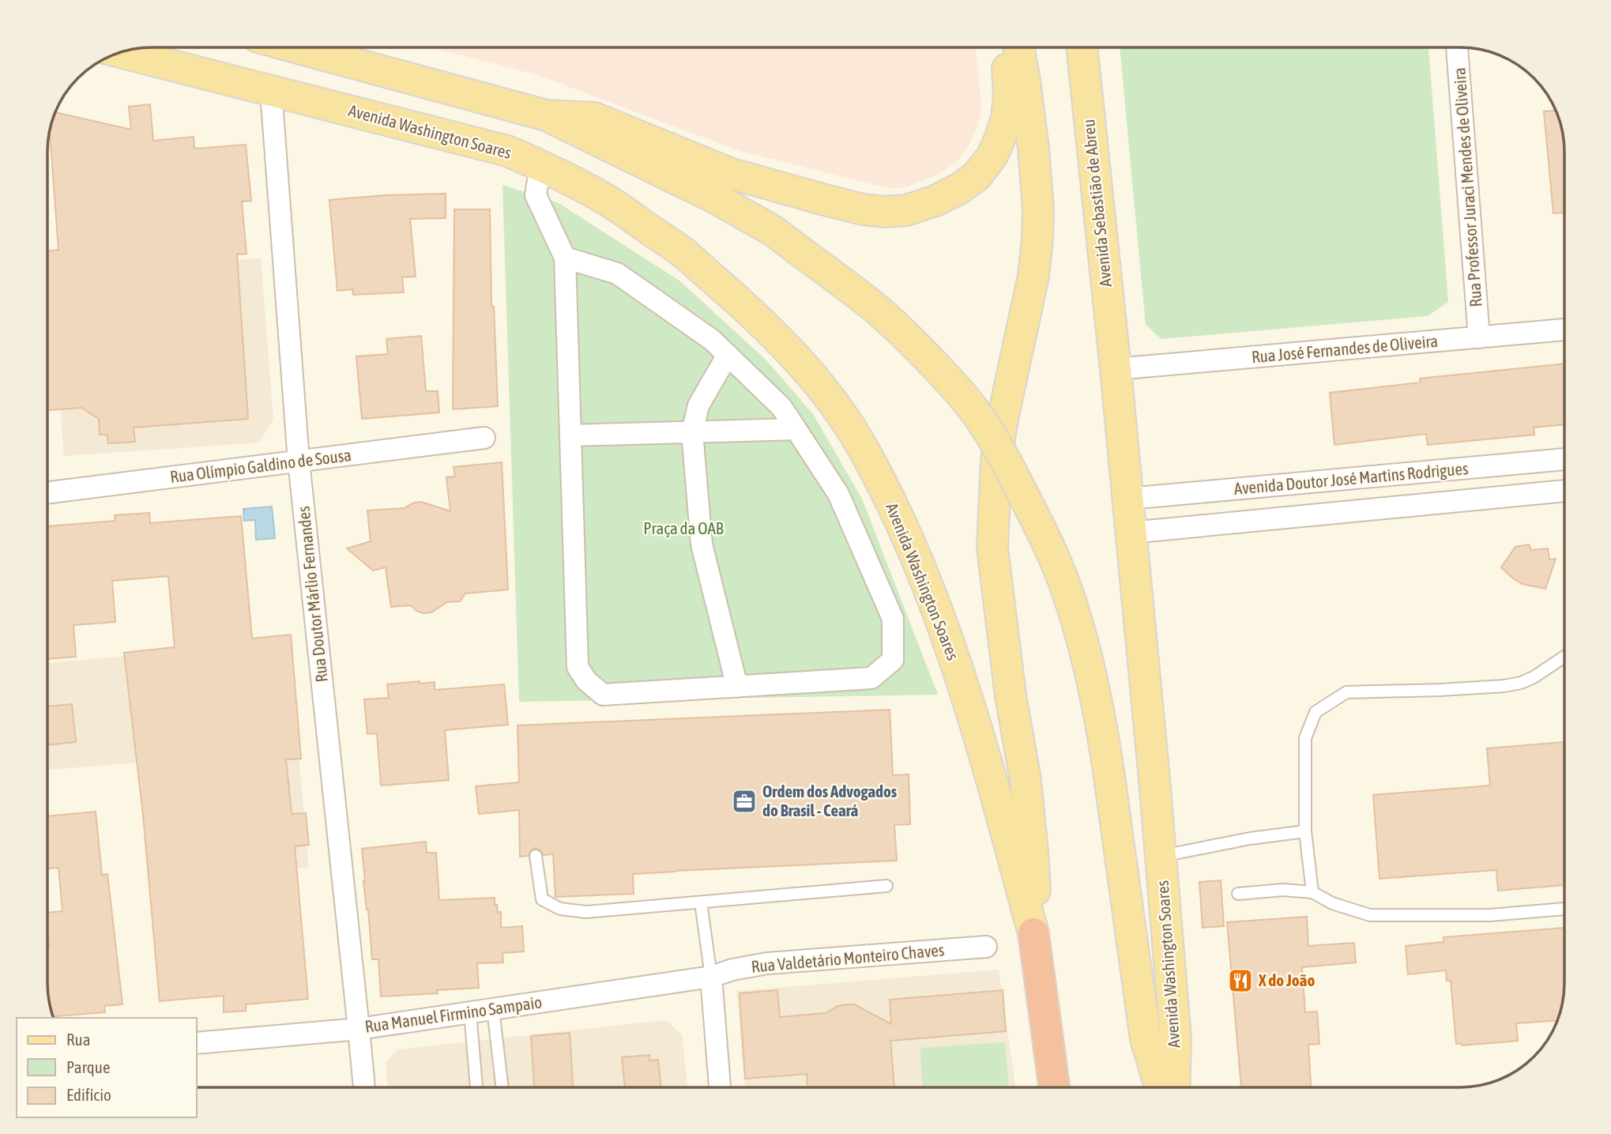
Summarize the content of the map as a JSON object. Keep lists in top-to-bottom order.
{
  "streets": {
    "highway": ["Avenida Washington Soares"],
    "main road": ["Avenida Sebastião de Abreu"],
    "street": [
      "Rua Professor Juraci Mendes de Oliveira",
      "Rua José Fernandes de Oliveira",
      "Rua Olímpio Galdino de Sousa",
      "Avenida Doutor José Martins Rodrigues",
      "Rua Doutor Márlio Fernandes",
      "Rua Valdetário Monteiro Chaves",
      "Rua Manuel Firmino Sampaio"
    ]
  },
  "crossings": [
    ["Avenida Washington Soares", "Avenida Sebastião de Abreu"],
    ["Avenida Washington Soares", "Rua José Fernandes de Oliveira"],
    ["Avenida Washington Soares", "Avenida Doutor José Martins Rodrigues"],
    ["Avenida Washington Soares", "Rua Doutor Márlio Fernandes"],
    ["Rua Professor Juraci Mendes de Oliveira", "Rua José Fernandes de Oliveira"],
    ["Avenida Sebastião de Abreu", "Rua José Fernandes de Oliveira"],
    ["Rua Olímpio Galdino de Sousa", "Rua Doutor Márlio Fernandes"],
    ["Rua Doutor Márlio Fernandes", "Rua Manuel Firmino Sampaio"],
    ["Rua Valdetário Monteiro Chaves", "Rua Manuel Firmino Sampaio"]
  ],
  "parks": ["Praça da OAB"],
  "places": {
    "office": ["Ordem dos Advogados do Brasil - Ceará"],
    "restaurant": ["X do João"]
  },
  "legend": ["Rua", "Parque", "Edifício"]
}
